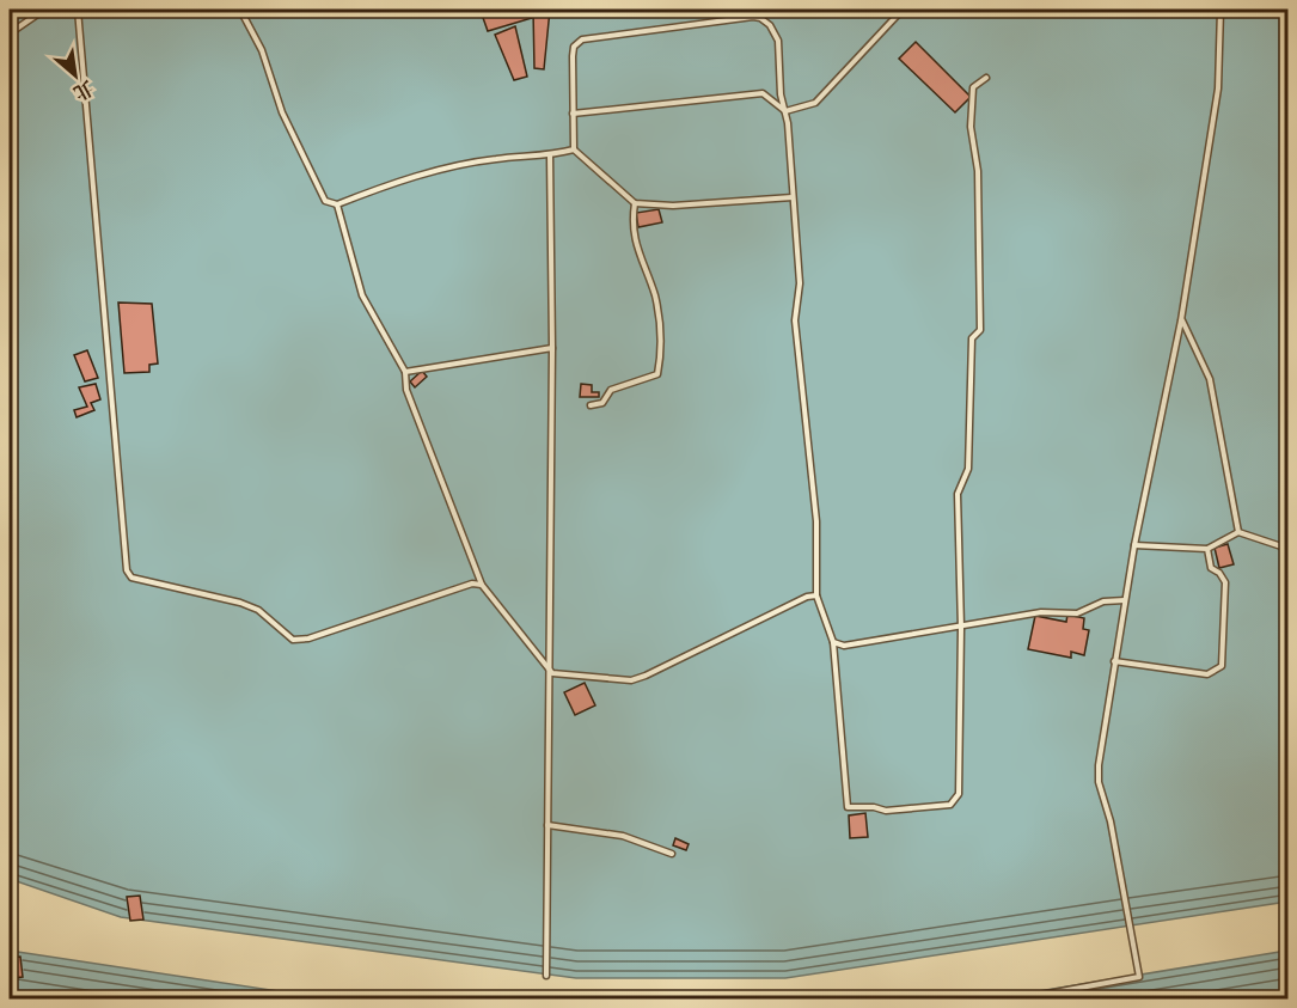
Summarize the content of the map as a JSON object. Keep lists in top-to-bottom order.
{
  "north": "bottom right"
}
